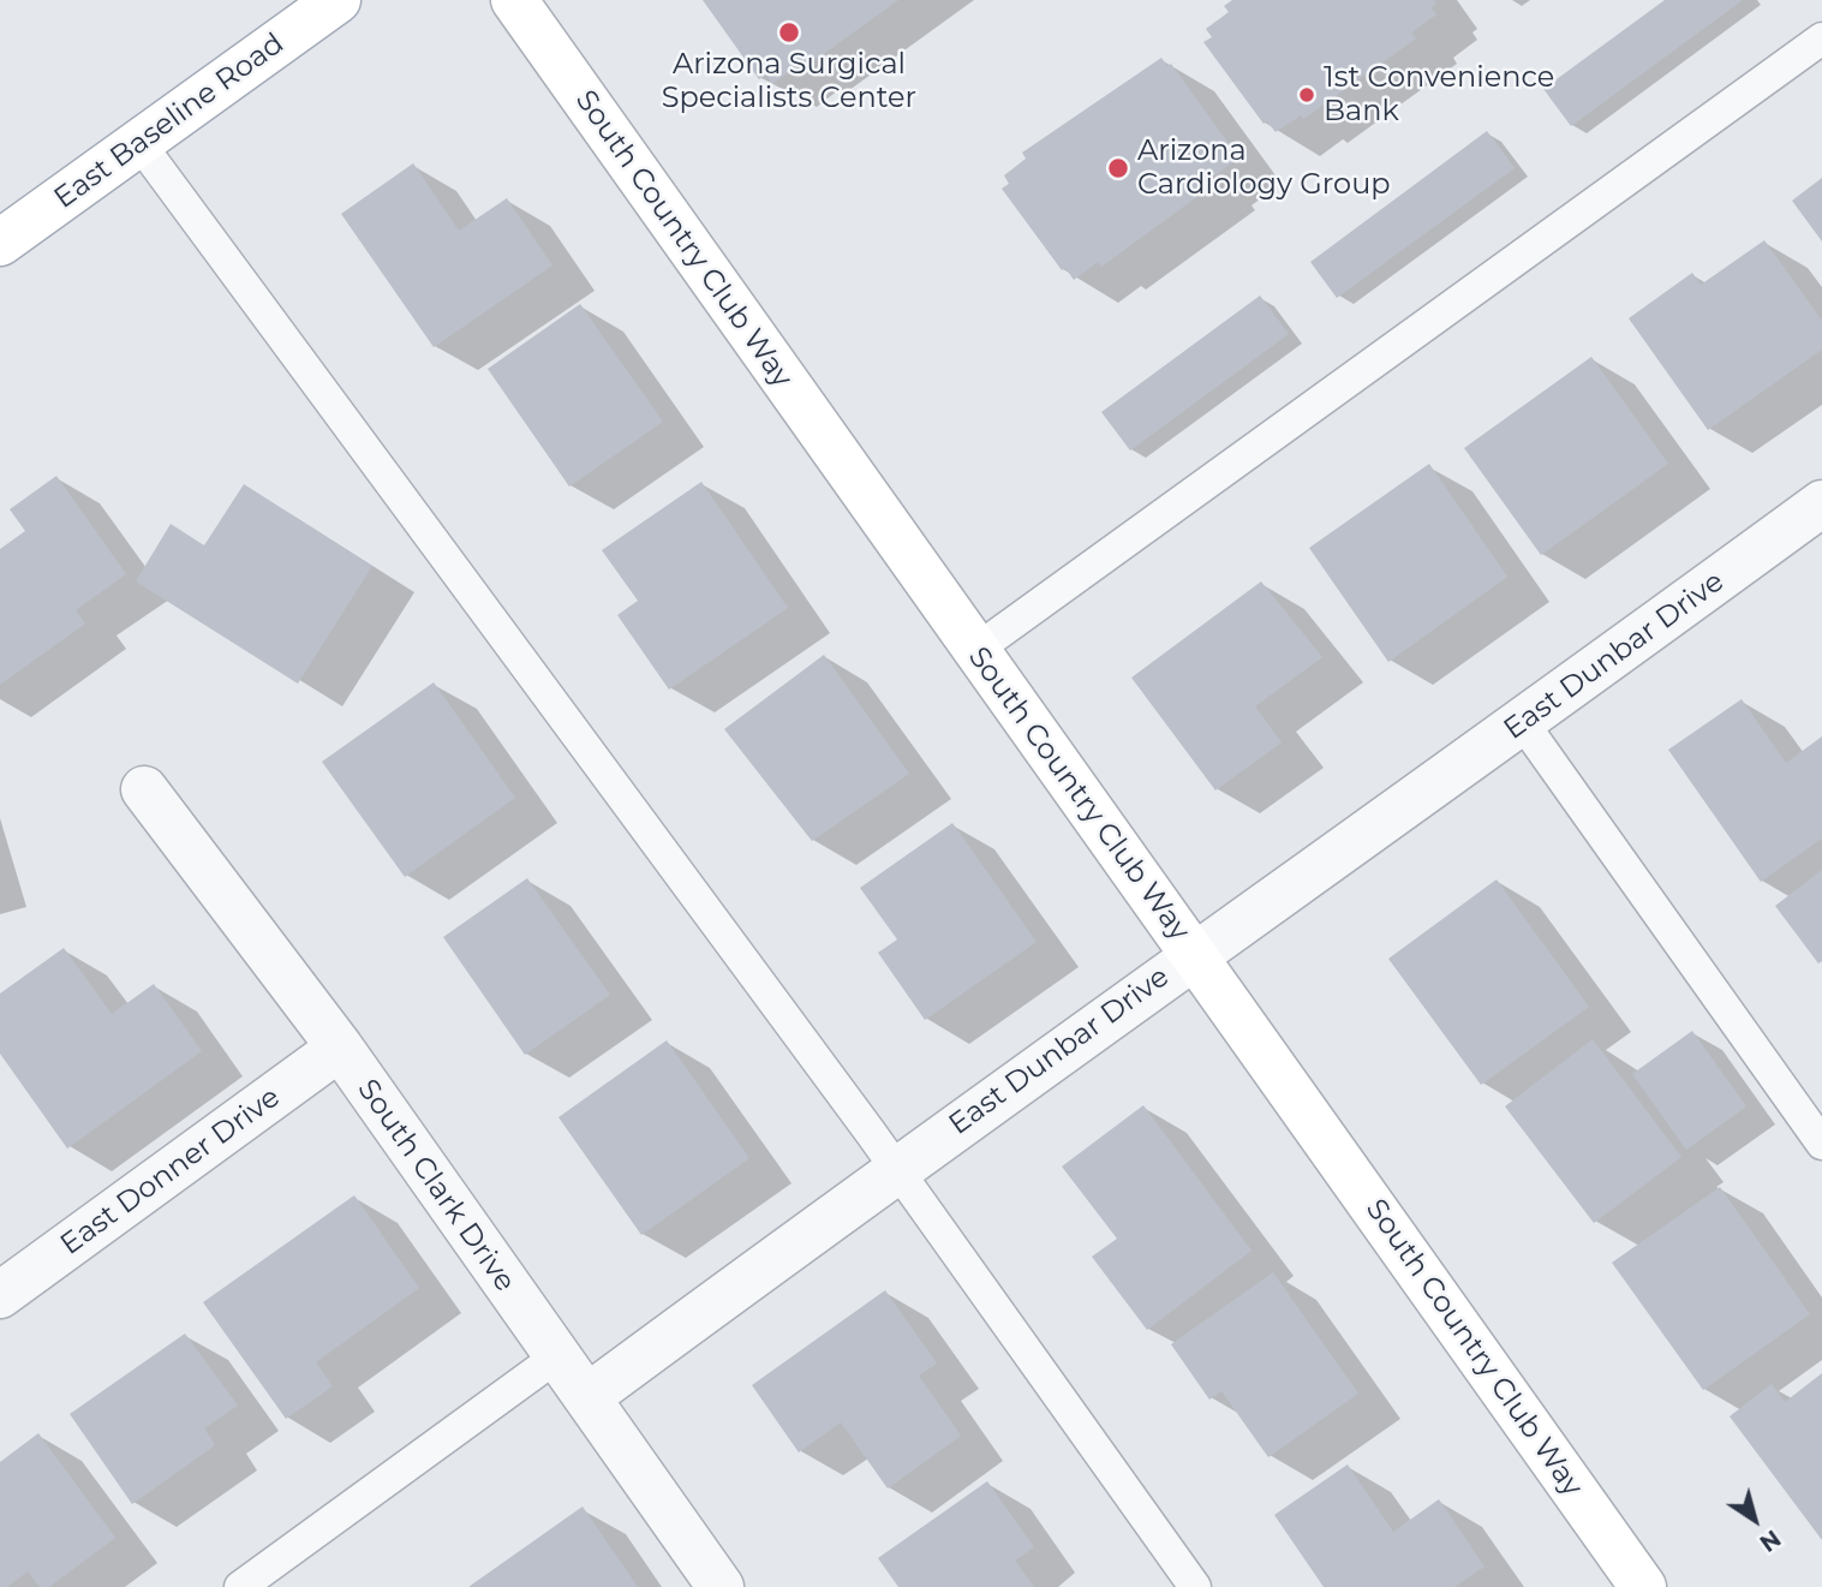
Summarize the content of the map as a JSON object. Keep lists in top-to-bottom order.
{
  "streets": {
    "street": [
      "East Baseline Road",
      "South Country Club Way",
      "East Dunbar Drive",
      "East Donner Drive",
      "South Clark Drive"
    ]
  },
  "crossings": [
    ["South Country Club Way", "East Dunbar Drive"],
    ["East Dunbar Drive", "South Clark Drive"],
    ["East Donner Drive", "South Clark Drive"]
  ],
  "places": ["Arizona Surgical Specialists Center", "1st Convenience Bank", "Arizona Cardiology Group"],
  "north": "bottom right"
}
